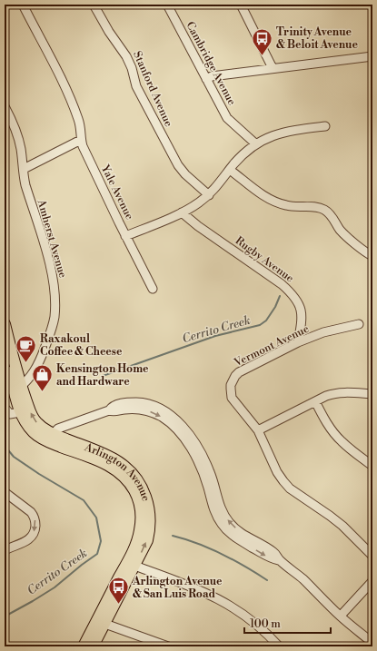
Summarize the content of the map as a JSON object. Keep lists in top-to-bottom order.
{
  "streets": {
    "main road": ["Arlington Avenue"],
    "street": [
      "Cambridge Avenue",
      "Stanford Avenue",
      "Yale Avenue",
      "Amherst Avenue",
      "Rugby Avenue",
      "Vermont Avenue"
    ]
  },
  "crossings": [
    ["Cambridge Avenue", "Yale Avenue"],
    ["Stanford Avenue", "Yale Avenue"],
    ["Yale Avenue", "Rugby Avenue"],
    ["Amherst Avenue", "Arlington Avenue"],
    ["Rugby Avenue", "Vermont Avenue"]
  ],
  "water": ["Cerrito Creek"],
  "places": {
    "bus stop": ["Trinity Avenue & Beloit Avenue", "Arlington Avenue & San Luis Road"],
    "cafe": ["Raxakoul Coffee & Cheese"],
    "shop": ["Kensington Home and Hardware"]
  },
  "scale_bar": "100 m"
}
